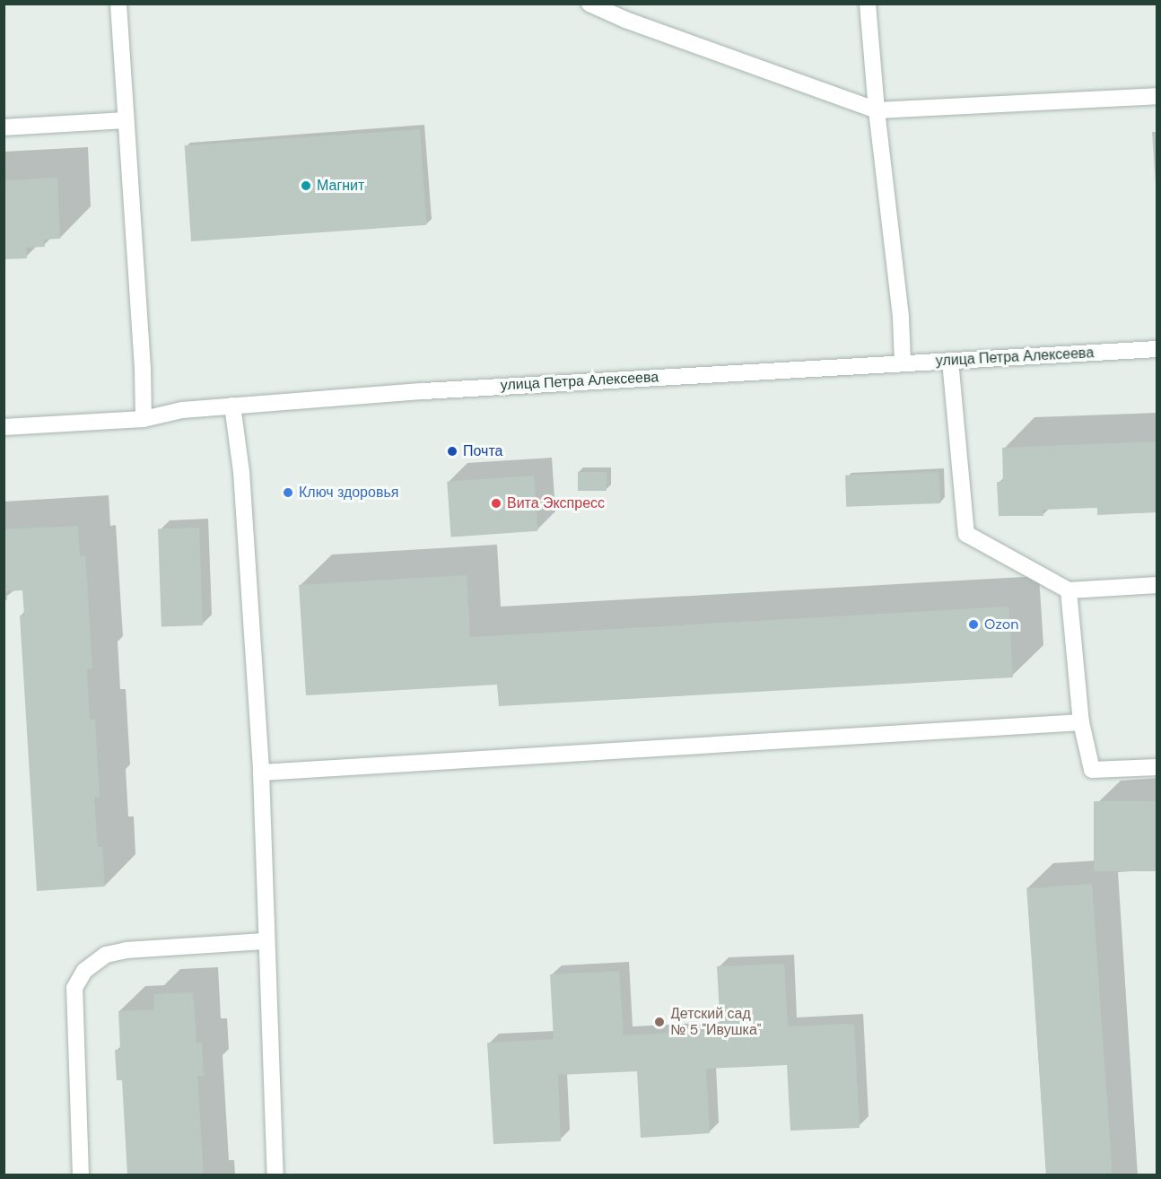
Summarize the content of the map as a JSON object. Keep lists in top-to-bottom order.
{
  "streets": {
    "street": ["улица Петра Алексеева"]
  },
  "places": [
    "Магнит",
    "Почта",
    "Ключ здоровья",
    "Вита Экспресс",
    "Ozon",
    "Детский сад № 5 \"Ивушка\""
  ]
}
